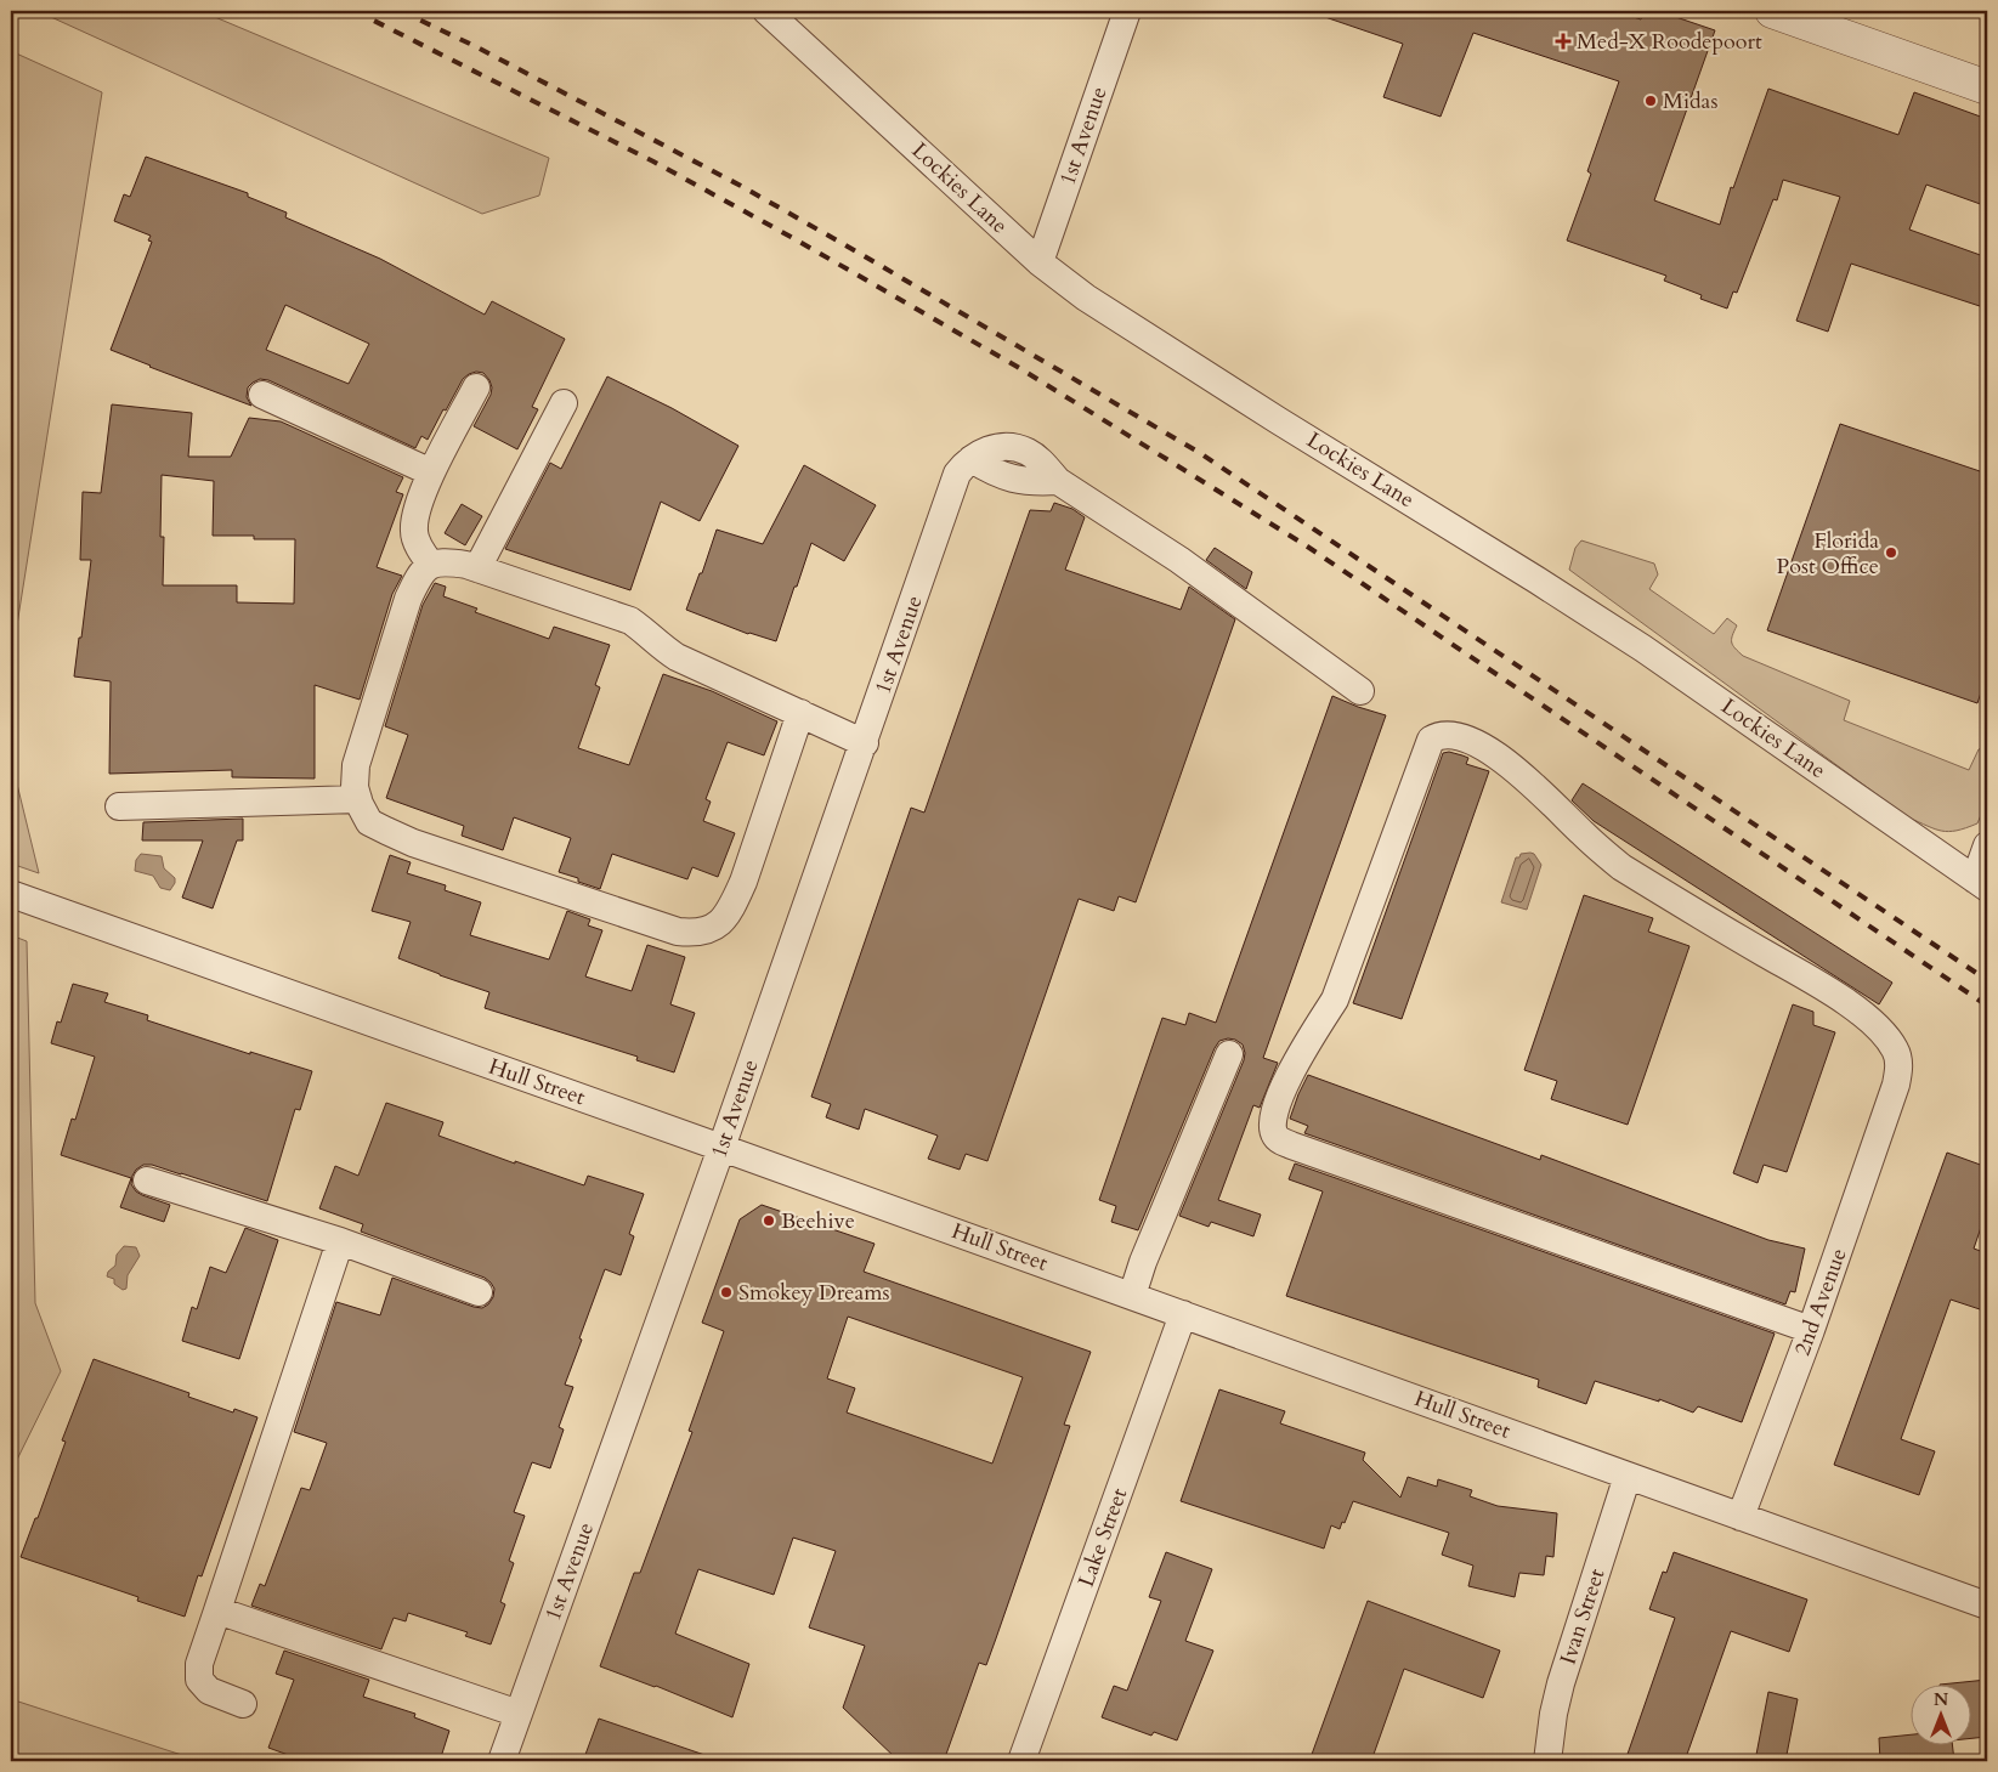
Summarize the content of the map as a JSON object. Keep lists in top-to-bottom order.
{
  "streets": {
    "street": [
      "1st Avenue",
      "Lockies Lane",
      "Hull Street",
      "2nd Avenue",
      "Lake Street",
      "Ivan Street"
    ]
  },
  "crossings": [
    ["1st Avenue", "Lockies Lane"],
    ["1st Avenue", "Hull Street"],
    ["Hull Street", "2nd Avenue"],
    ["Hull Street", "Lake Street"],
    ["Hull Street", "Ivan Street"]
  ],
  "places": {
    "health": ["Med-X Roodepoort"],
    "other": [
      "Midas",
      "Florida Post Office",
      "Beehive",
      "Smokey Dreams"
    ]
  },
  "north": "top"
}
